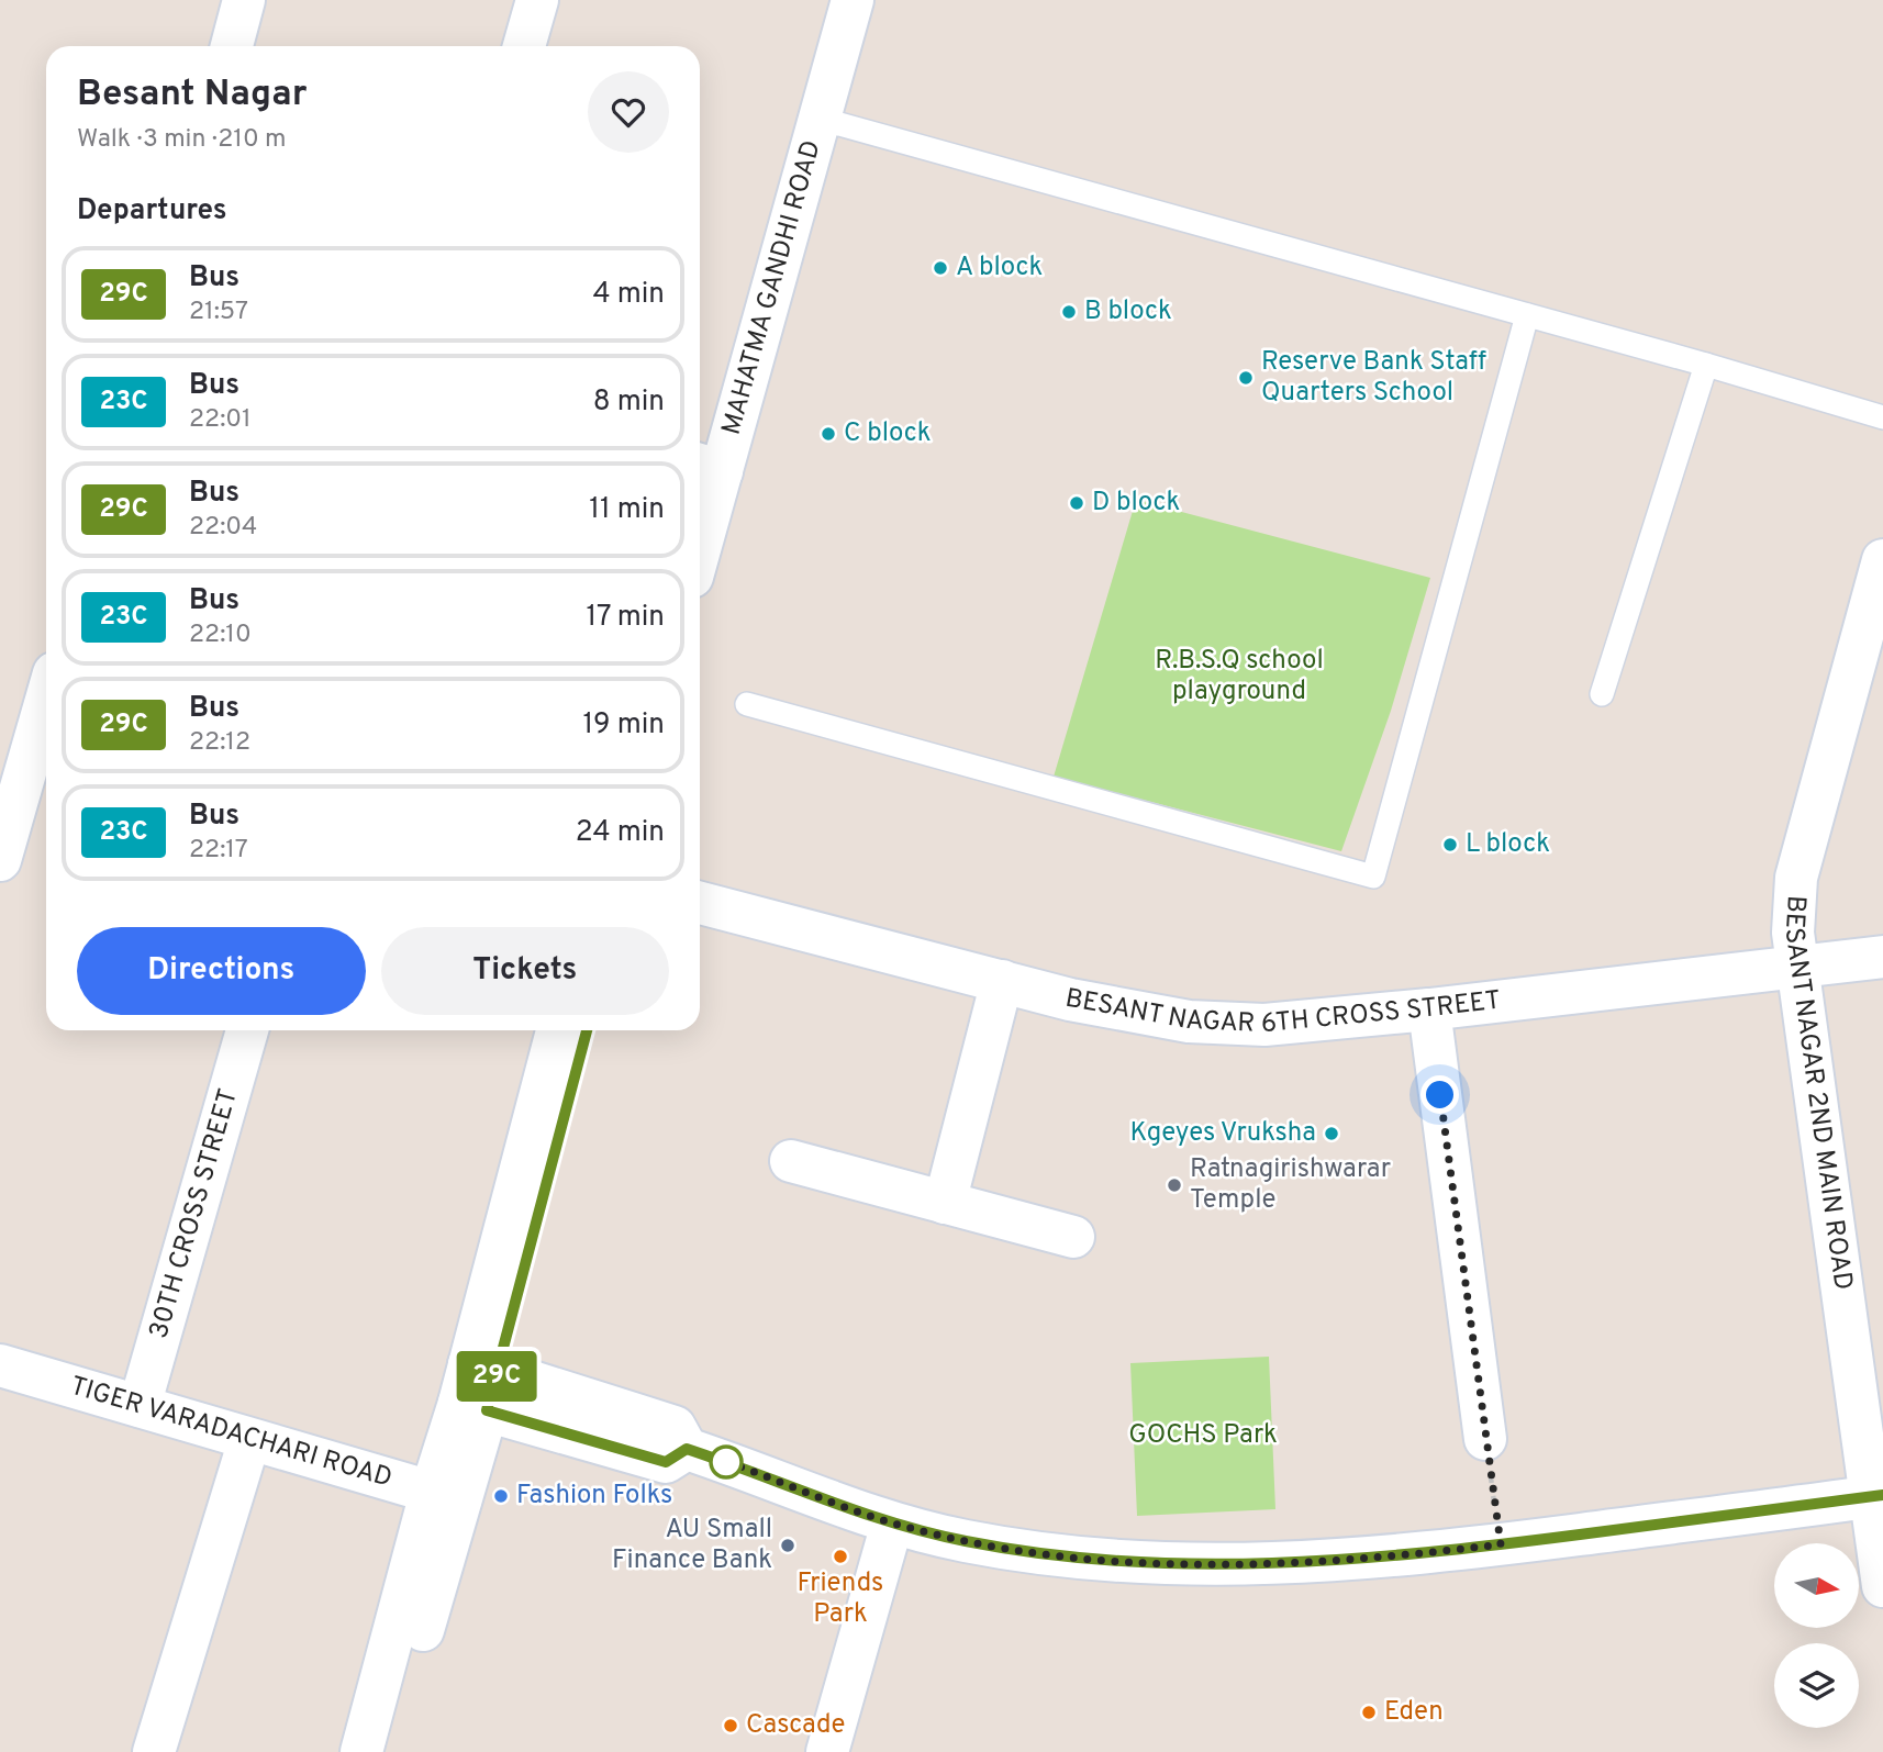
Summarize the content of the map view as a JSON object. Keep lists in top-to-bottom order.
{
  "streets": {
    "street": [
      "MAHATMA GANDHI ROAD",
      "BESANT NAGAR 6TH CROSS STREET",
      "BESANT NAGAR 2ND MAIN ROAD",
      "30TH CROSS STREET",
      "TIGER VARADACHARI ROAD"
    ]
  },
  "crossings": [
    ["BESANT NAGAR 6TH CROSS STREET", "BESANT NAGAR 2ND MAIN ROAD"],
    ["30TH CROSS STREET", "TIGER VARADACHARI ROAD"]
  ],
  "parks": ["R.B.S.Q school playground", "GOCHS Park"],
  "places": [
    "A block",
    "B block",
    "Reserve Bank Staff Quarters School",
    "C block",
    "D block",
    "L block",
    "Kgeyes Vruksha",
    "Ratnagirishwarar Temple",
    "Fashion Folks",
    "AU Small Finance Bank",
    "Friends Park",
    "Eden",
    "Cascade"
  ],
  "lines": ["bus line 29C"],
  "north": "right",
  "page": {
    "on_map": "29C",
    "heading": [
      ["Besant Nagar", "Walk · 3 min · 210 m"],
      "Departures"
    ],
    "list": [
      {
        "mark": "29C",
        "name": "Bus",
        "note": "21:57",
        "value": "4 min"
      },
      {
        "mark": "23C",
        "name": "Bus",
        "note": "22:01",
        "value": "8 min"
      },
      {
        "mark": "29C",
        "name": "Bus",
        "note": "22:04",
        "value": "11 min"
      },
      {
        "mark": "23C",
        "name": "Bus",
        "note": "22:10",
        "value": "17 min"
      },
      {
        "mark": "29C",
        "name": "Bus",
        "note": "22:12",
        "value": "19 min"
      },
      {
        "mark": "23C",
        "name": "Bus",
        "note": "22:17",
        "value": "24 min"
      }
    ],
    "buttons": ["Directions", "Tickets"]
  }
}
